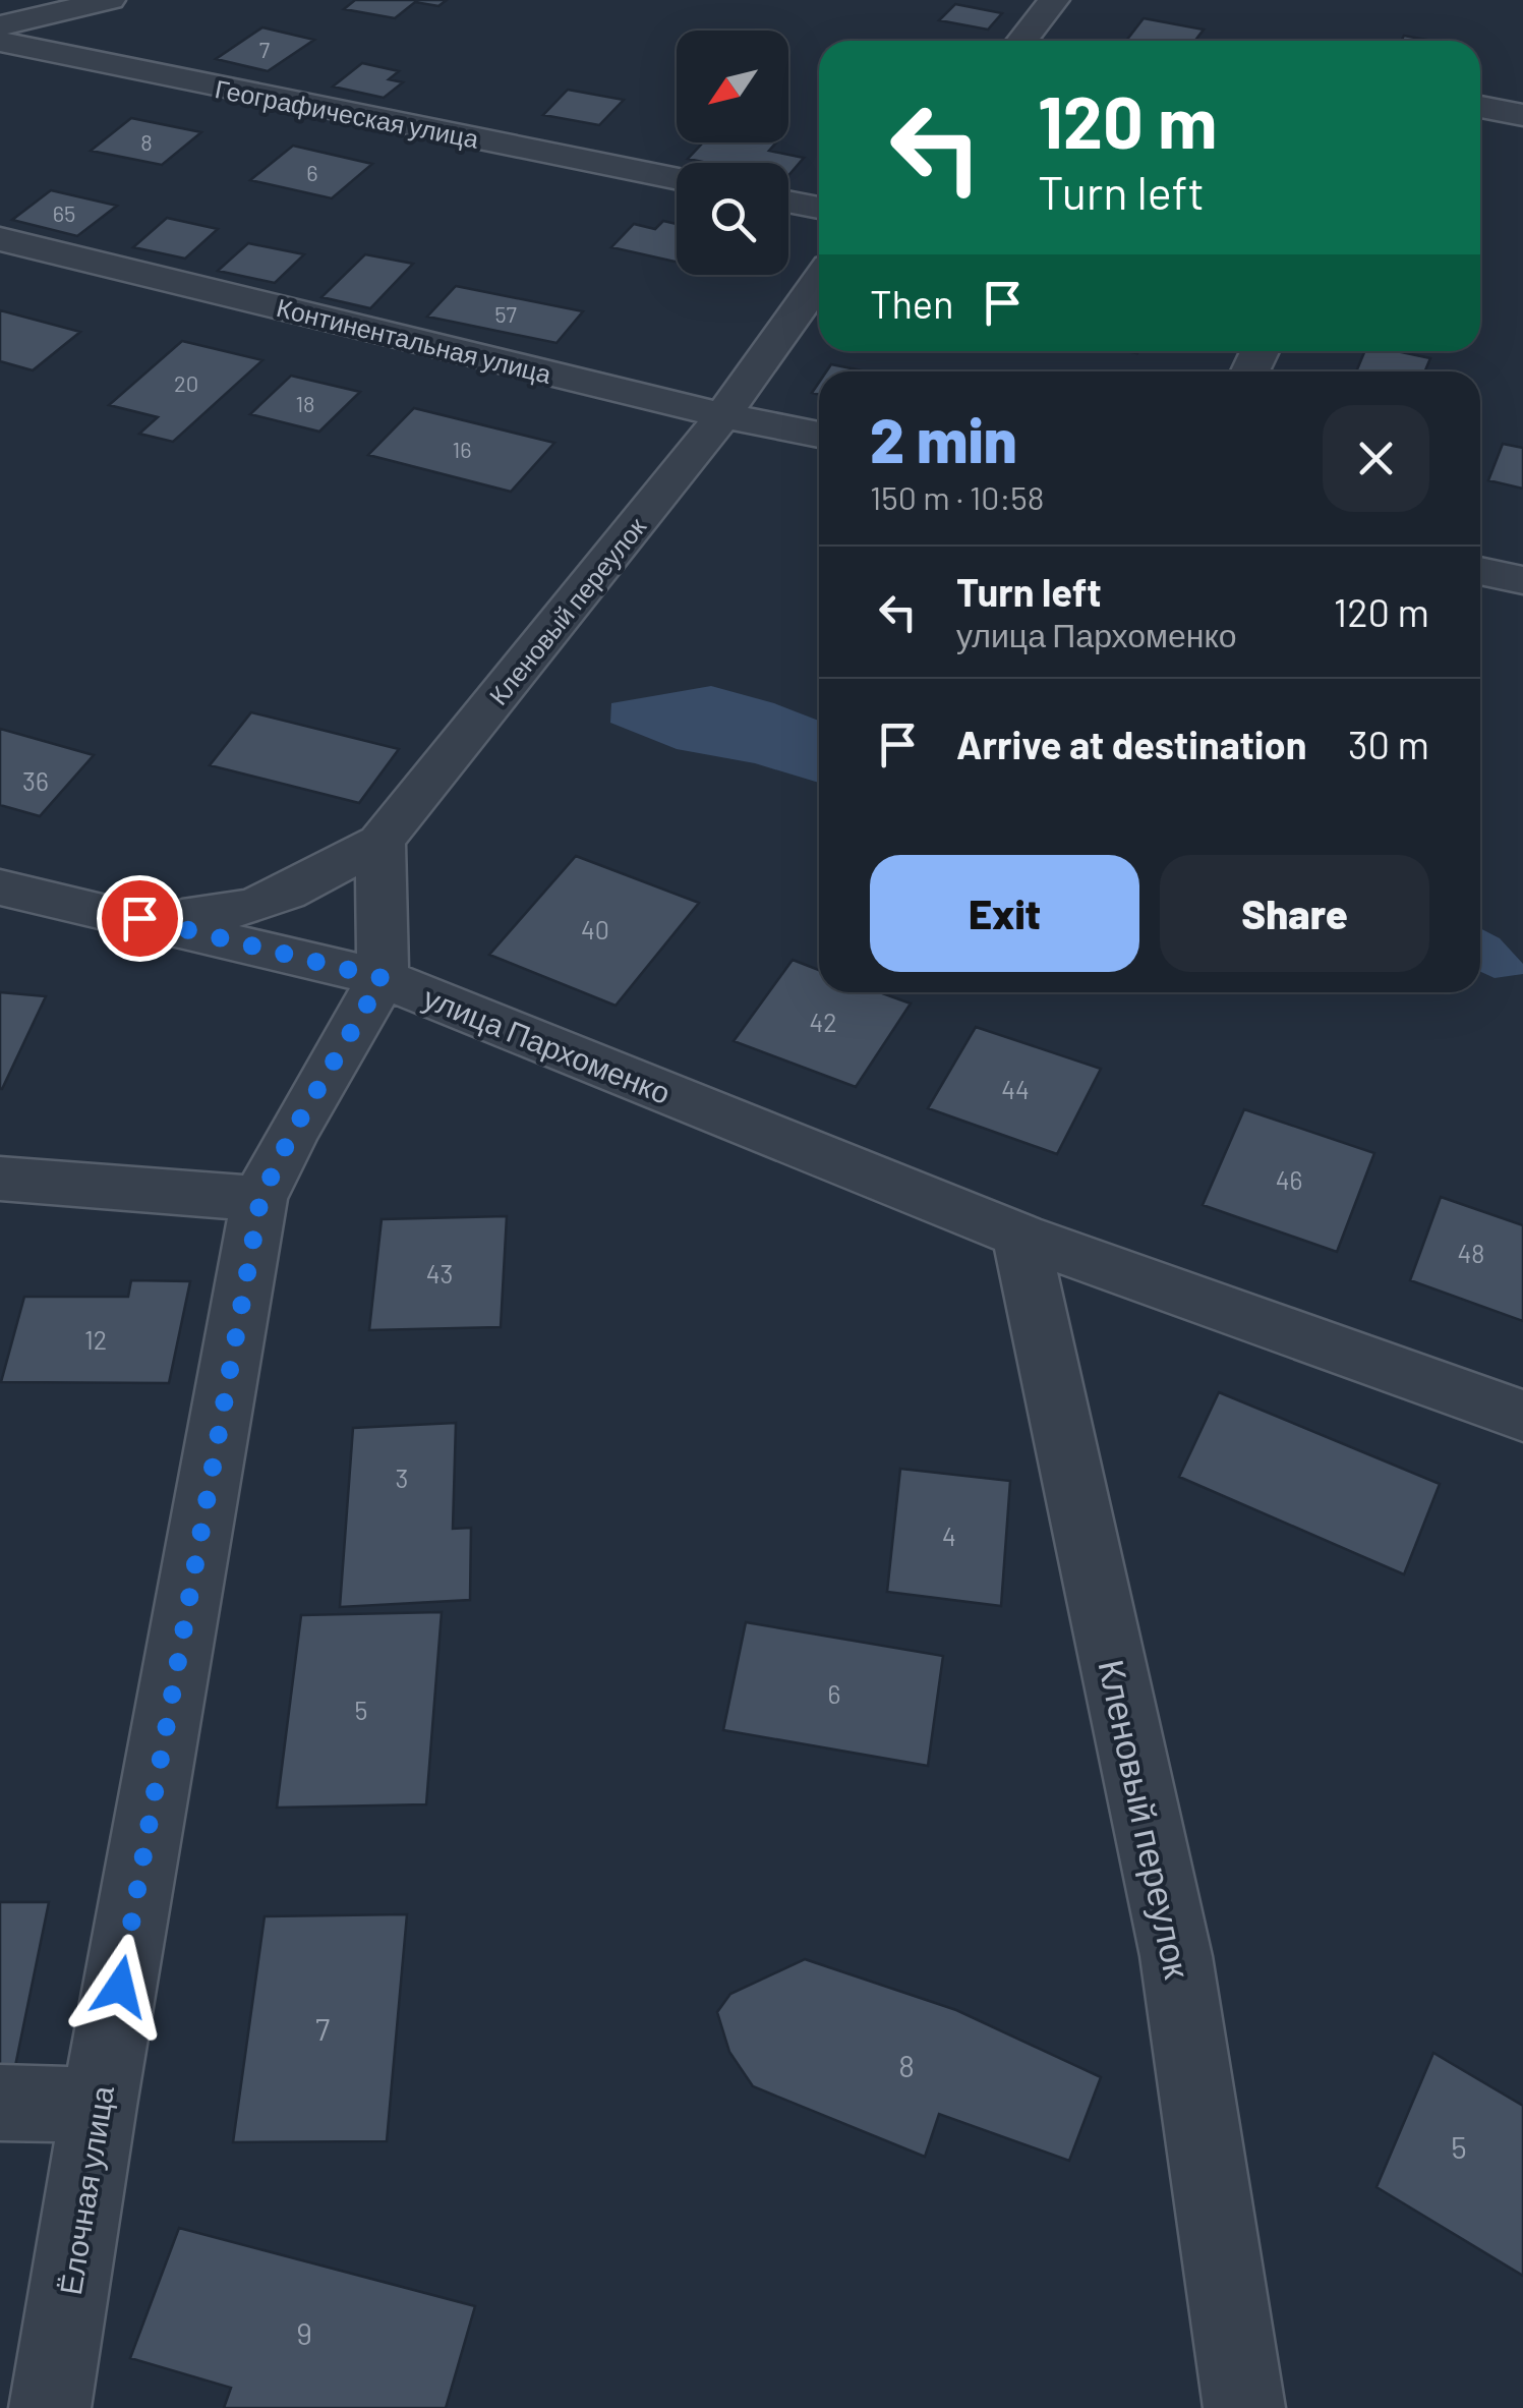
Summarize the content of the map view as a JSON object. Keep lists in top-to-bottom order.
{
  "streets": {
    "street": [
      "Географическая улица",
      "Континентальная улица",
      "Кленовый переулок",
      "улица Пархоменко",
      "Ёлочная улица"
    ]
  },
  "crossings": [
    ["Континентальная улица", "Кленовый переулок"],
    ["Кленовый переулок", "улица Пархоменко"],
    ["улица Пархоменко", "Ёлочная улица"]
  ],
  "house_numbers": [
    "7",
    "8",
    "6",
    "65",
    "57",
    "20",
    "18",
    "16",
    "36",
    "40",
    "42",
    "44",
    "46",
    "48",
    "43",
    "12",
    "3",
    "4",
    "6",
    "5",
    "7",
    "8",
    "5",
    "9"
  ],
  "north": "bottom left",
  "page": {
    "turn": ["120 m", "Turn left"],
    "then": "Then",
    "heading": ["2 min", "150 m · 10:58"],
    "list": [
      {
        "name": "Turn left",
        "note": "улица Пархоменко",
        "value": "120 m"
      },
      {
        "name": "Arrive at destination",
        "value": "30 m"
      }
    ],
    "buttons": ["Exit", "Share"]
  }
}
